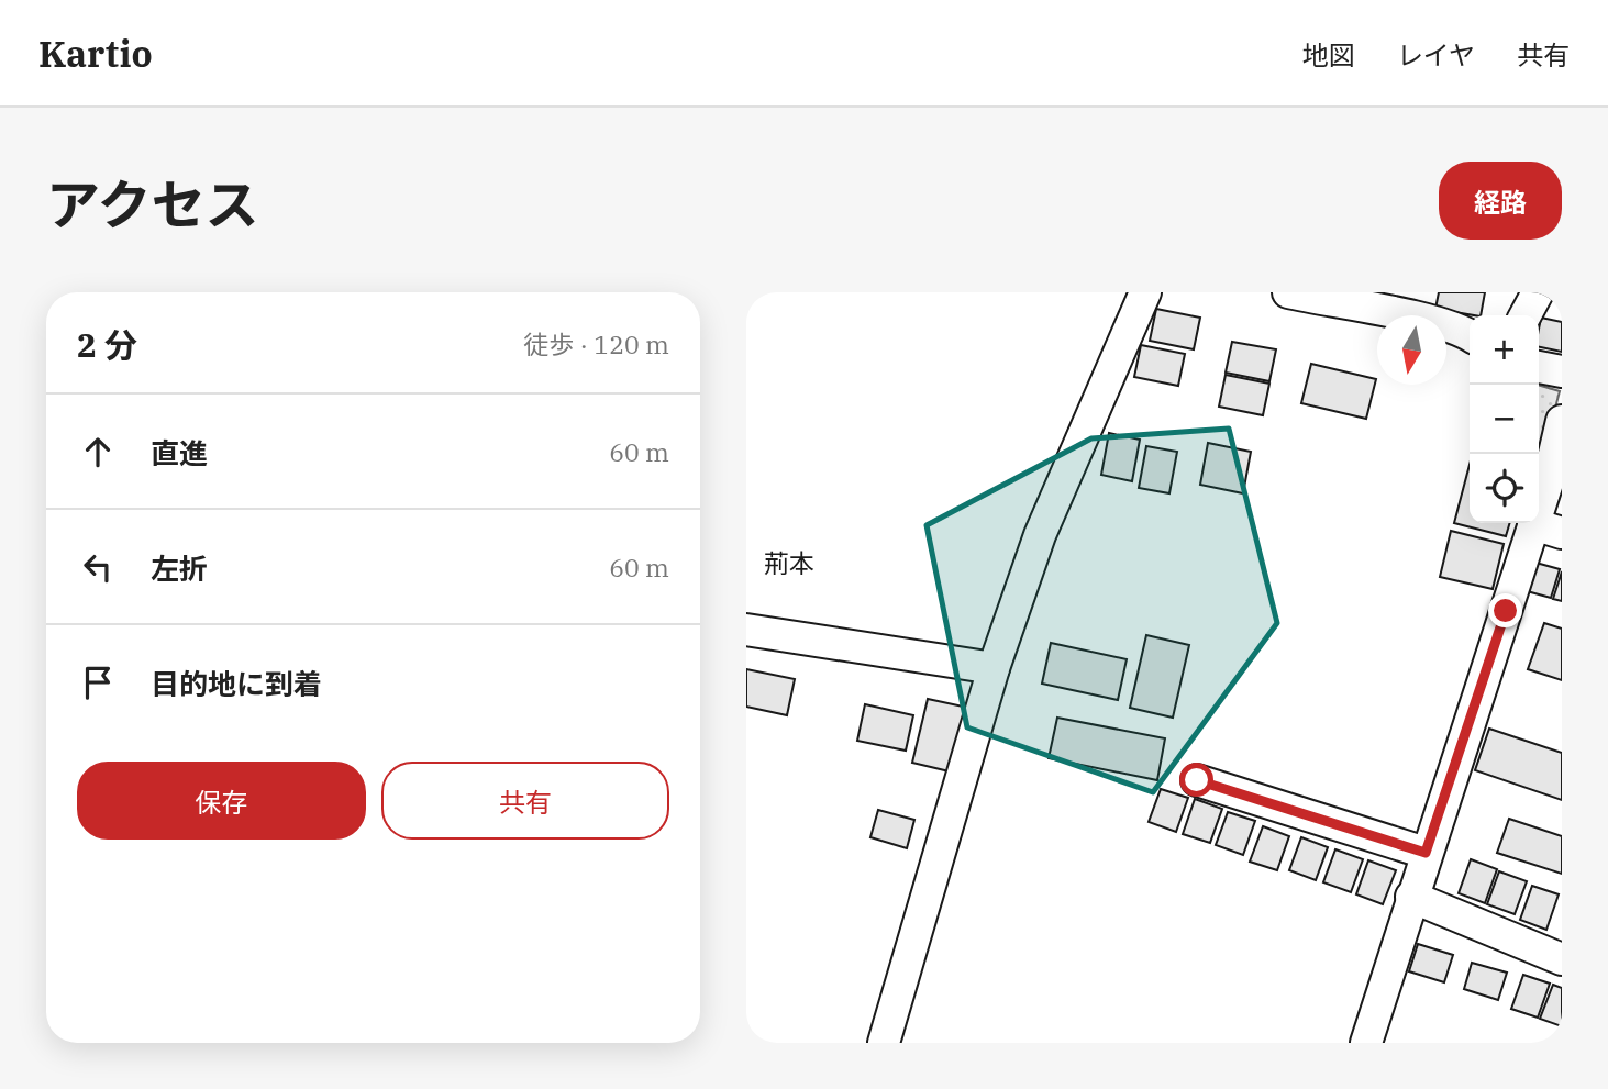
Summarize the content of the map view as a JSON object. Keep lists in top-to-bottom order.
{
  "districts": ["荊本"],
  "north": "bottom",
  "page": {
    "header": "Kartio",
    "nav": ["地図", "レイヤ", "共有"],
    "title": "アクセス",
    "buttons": [
      "経路",
      ["保存", "共有"]
    ],
    "heading": ["2 分", "徒歩 · 120 m"],
    "map_buttons": ["+", "−"],
    "list": [
      ["直進", "60 m"],
      ["左折", "60 m"],
      "目的地に到着"
    ]
  }
}
